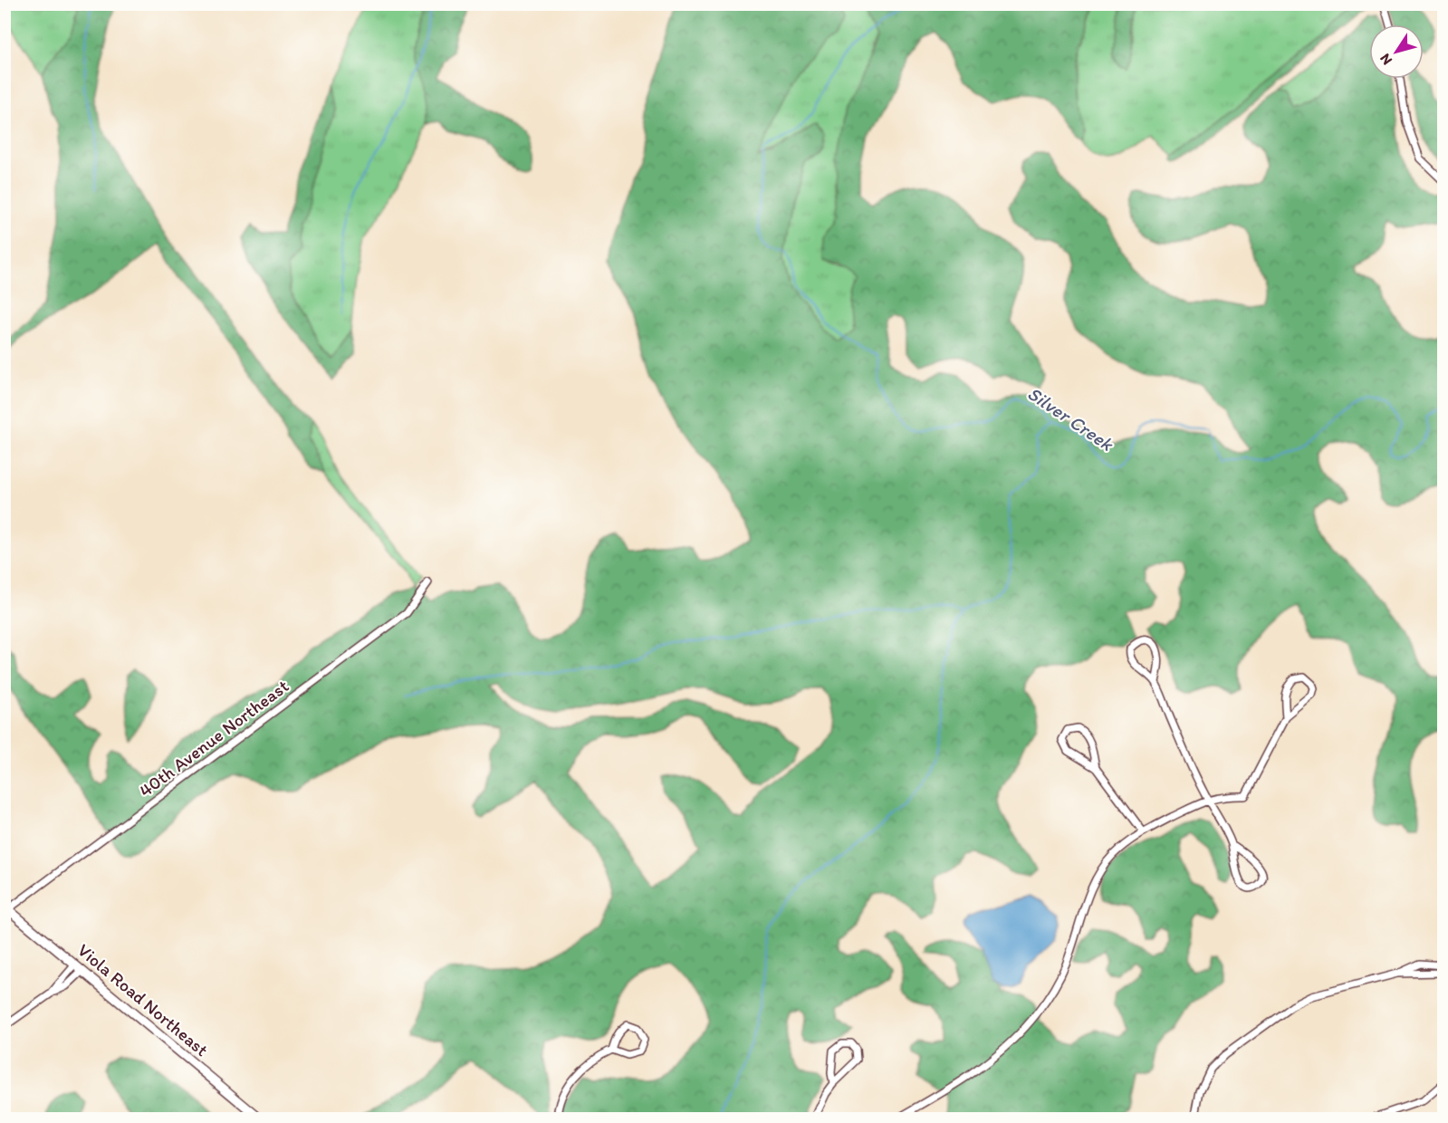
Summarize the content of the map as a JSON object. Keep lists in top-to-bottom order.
{
  "streets": {
    "main road": ["Viola Road Northeast"],
    "street": ["40th Avenue Northeast"]
  },
  "crossings": [
    ["40th Avenue Northeast", "Viola Road Northeast"]
  ],
  "water": ["Silver Creek"],
  "north": "bottom left"
}
